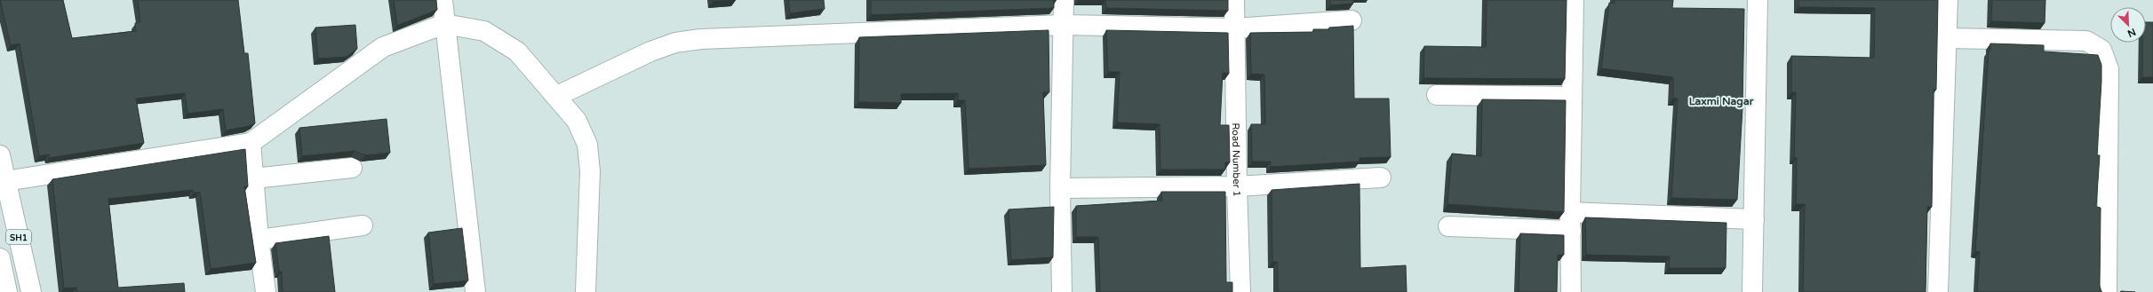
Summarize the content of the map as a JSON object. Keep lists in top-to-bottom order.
{
  "streets": {
    "street": ["Road Number 1", "SH1"]
  },
  "districts": ["Laxmi Nagar"],
  "north": "bottom right"
}
